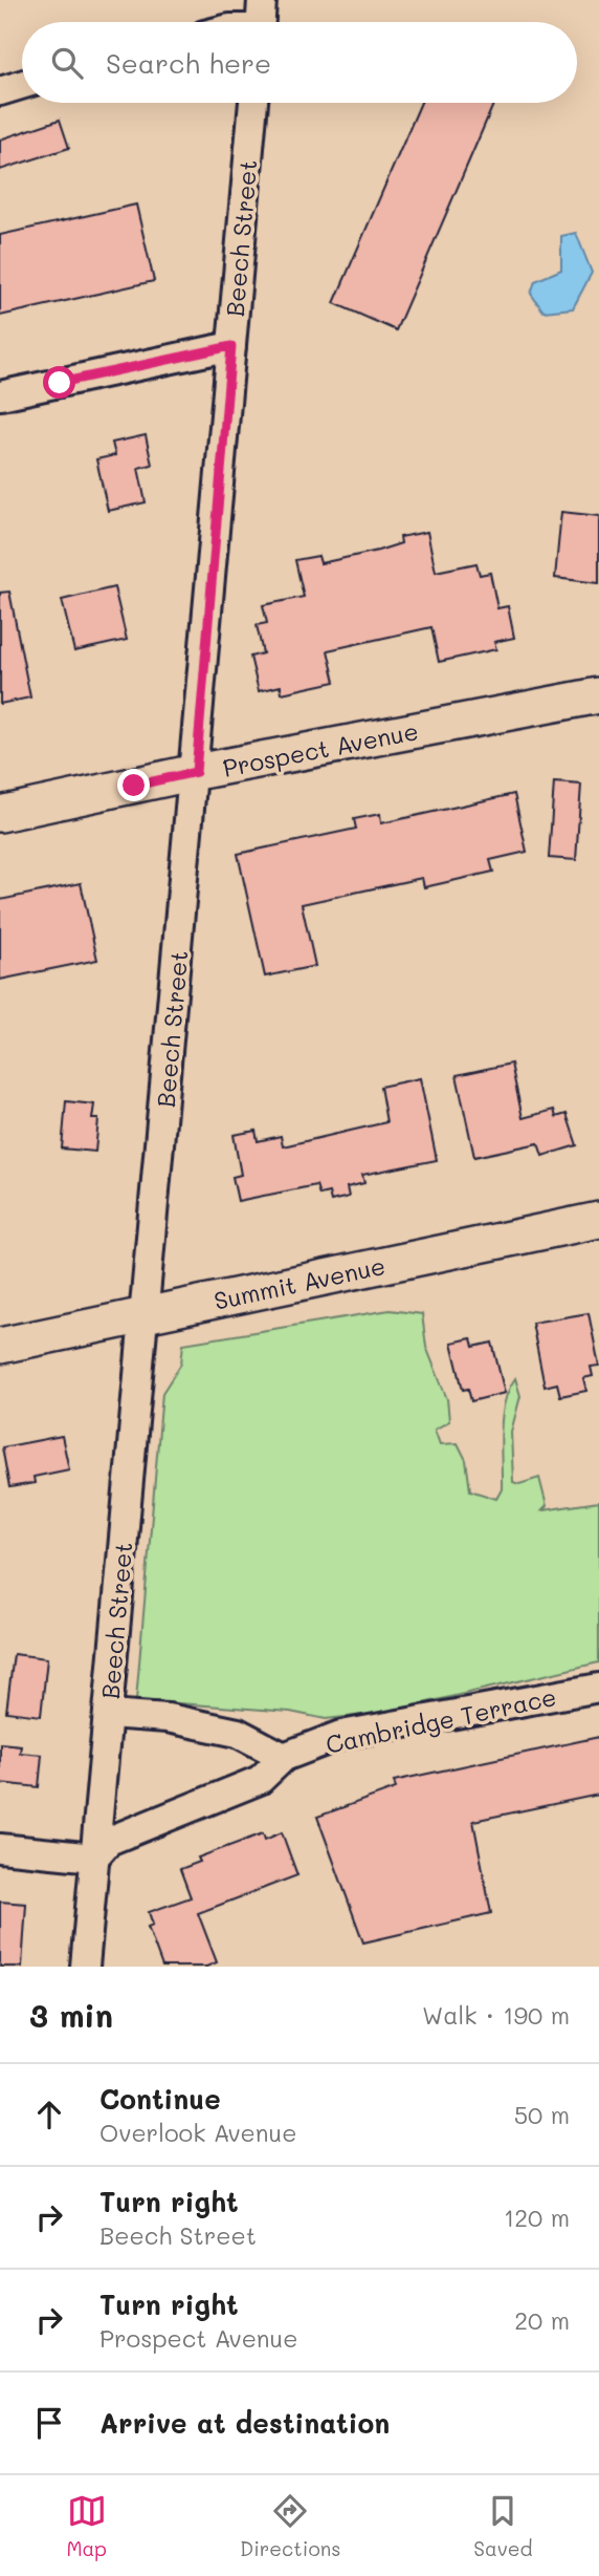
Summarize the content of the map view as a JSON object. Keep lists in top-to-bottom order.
{
  "streets": {
    "street": [
      "Beech Street",
      "Prospect Avenue",
      "Summit Avenue",
      "Cambridge Terrace"
    ]
  },
  "crossings": [
    ["Beech Street", "Prospect Avenue"],
    ["Beech Street", "Summit Avenue"],
    ["Beech Street", "Cambridge Terrace"]
  ],
  "page": {
    "search": "Search here",
    "heading": ["3 min", "Walk · 190 m"],
    "list": [
      ["Continue", "Overlook Avenue", "50 m"],
      ["Turn right", "Beech Street", "120 m"],
      ["Turn right", "Prospect Avenue", "20 m"],
      "Arrive at destination"
    ],
    "nav": ["Map", "Directions", "Saved"]
  }
}
